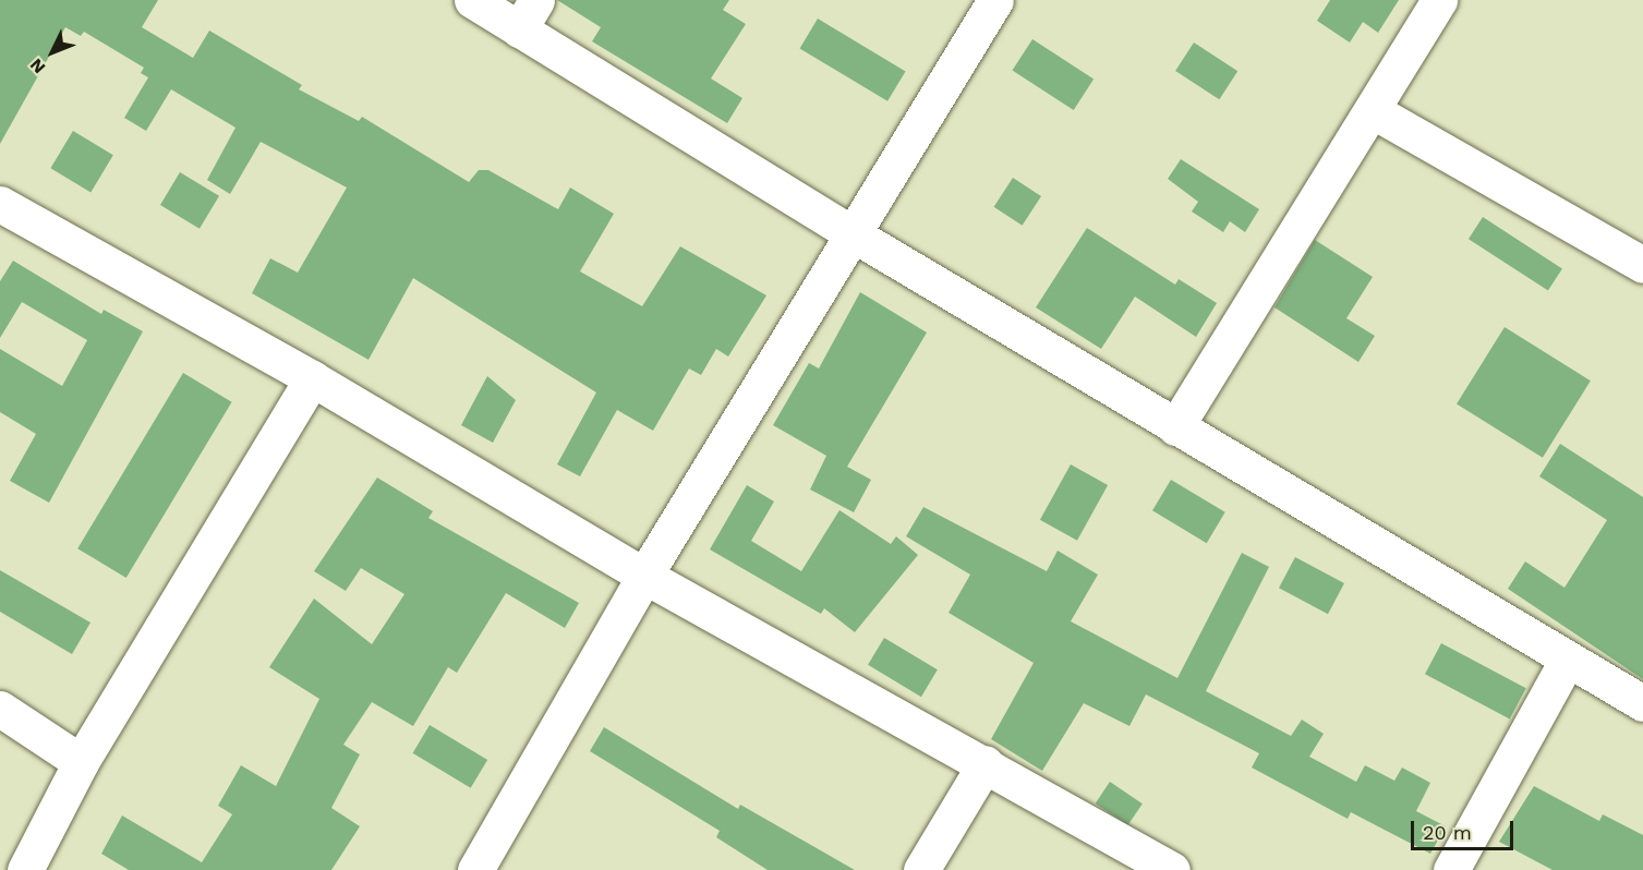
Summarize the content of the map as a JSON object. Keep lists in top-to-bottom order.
{
  "scale_bar": "20 m",
  "north": "bottom left"
}
